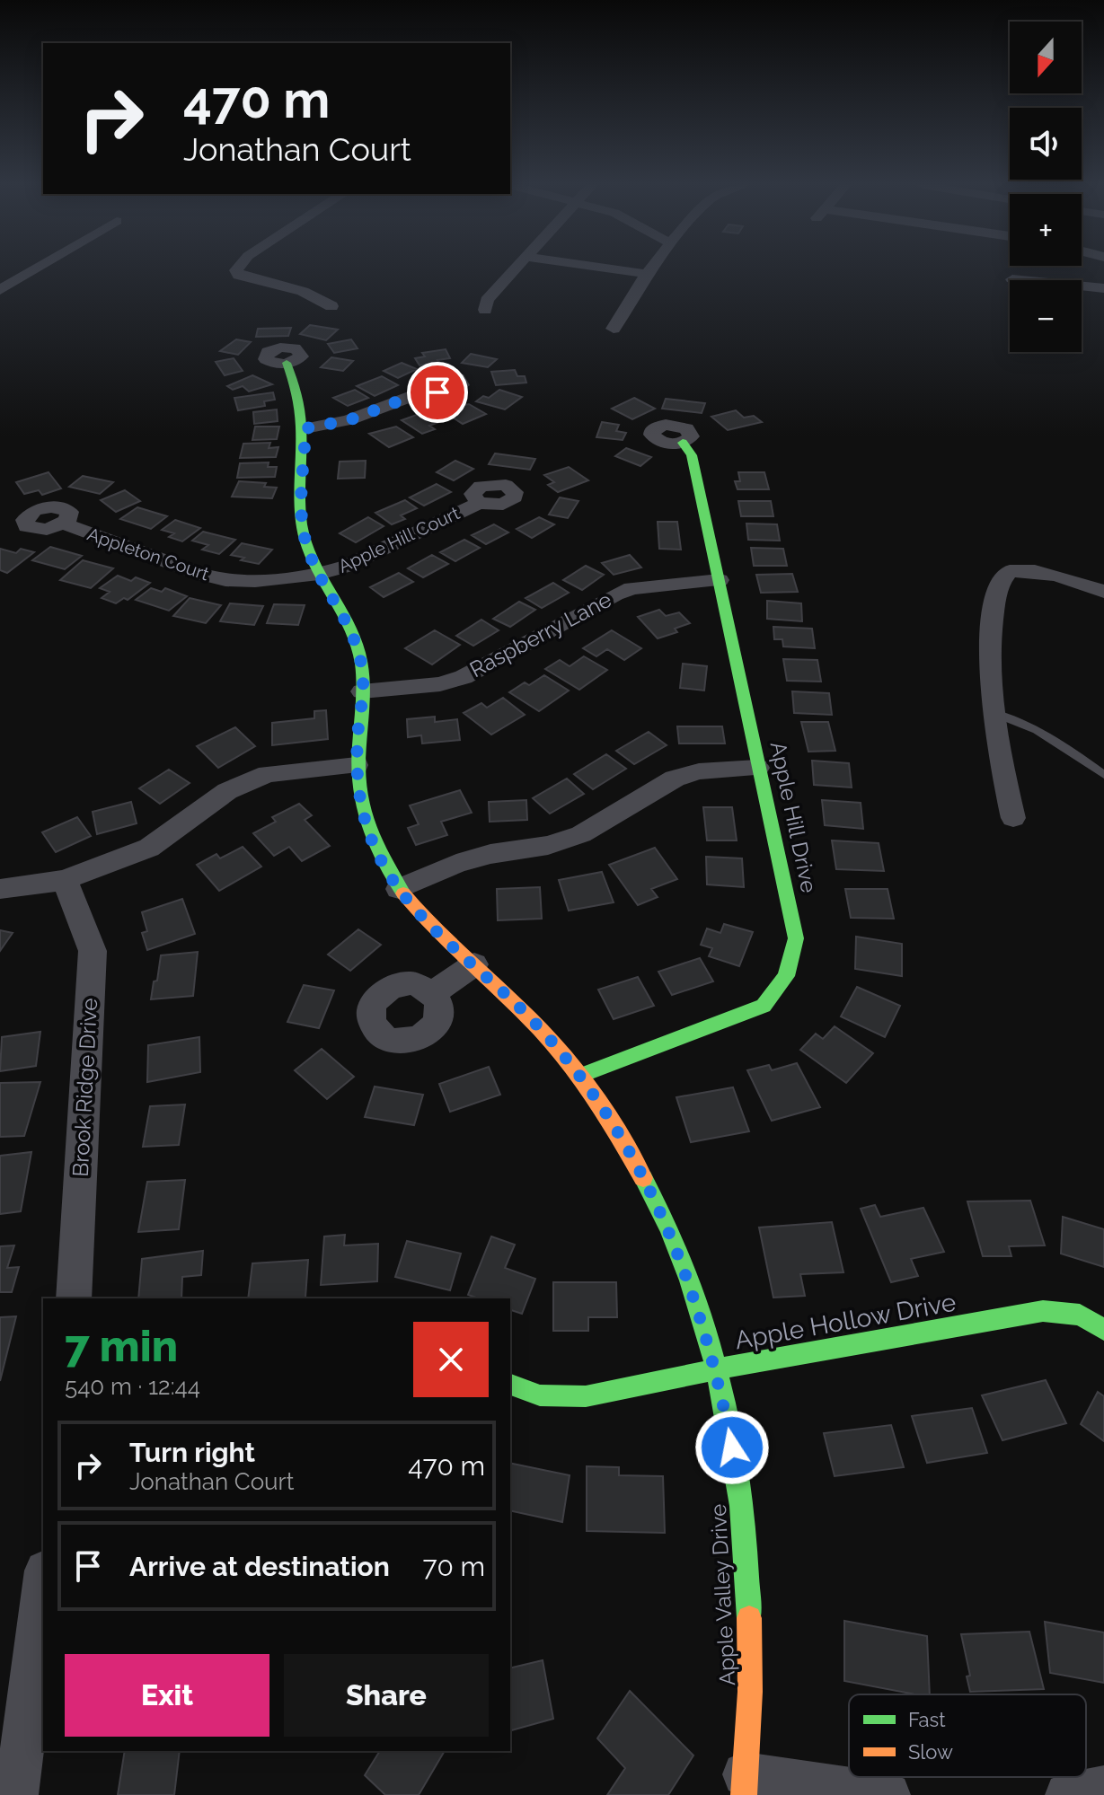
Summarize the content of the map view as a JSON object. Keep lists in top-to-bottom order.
{
  "streets": {
    "street": [
      "Apple Hill Court",
      "Appleton Court",
      "Raspberry Lane",
      "Apple Hill Drive",
      "Brook Ridge Drive",
      "Apple Hollow Drive",
      "Apple Valley Drive"
    ]
  },
  "crossings": [
    ["Apple Hill Court", "Appleton Court"],
    ["Apple Hill Court", "Apple Valley Drive"],
    ["Appleton Court", "Apple Valley Drive"],
    ["Raspberry Lane", "Apple Hill Drive"],
    ["Raspberry Lane", "Apple Valley Drive"],
    ["Apple Hill Drive", "Apple Valley Drive"],
    ["Apple Hollow Drive", "Apple Valley Drive"]
  ],
  "legend": ["Fast", "Slow"],
  "north": "bottom",
  "page": {
    "map_buttons": ["+", "−"],
    "turn": ["470 m", "Jonathan Court"],
    "heading": ["7 min", "540 m · 12:44"],
    "list": [
      {
        "name": "Turn right",
        "note": "Jonathan Court",
        "value": "470 m"
      },
      {
        "name": "Arrive at destination",
        "value": "70 m"
      }
    ],
    "buttons": ["Exit", "Share"]
  }
}
